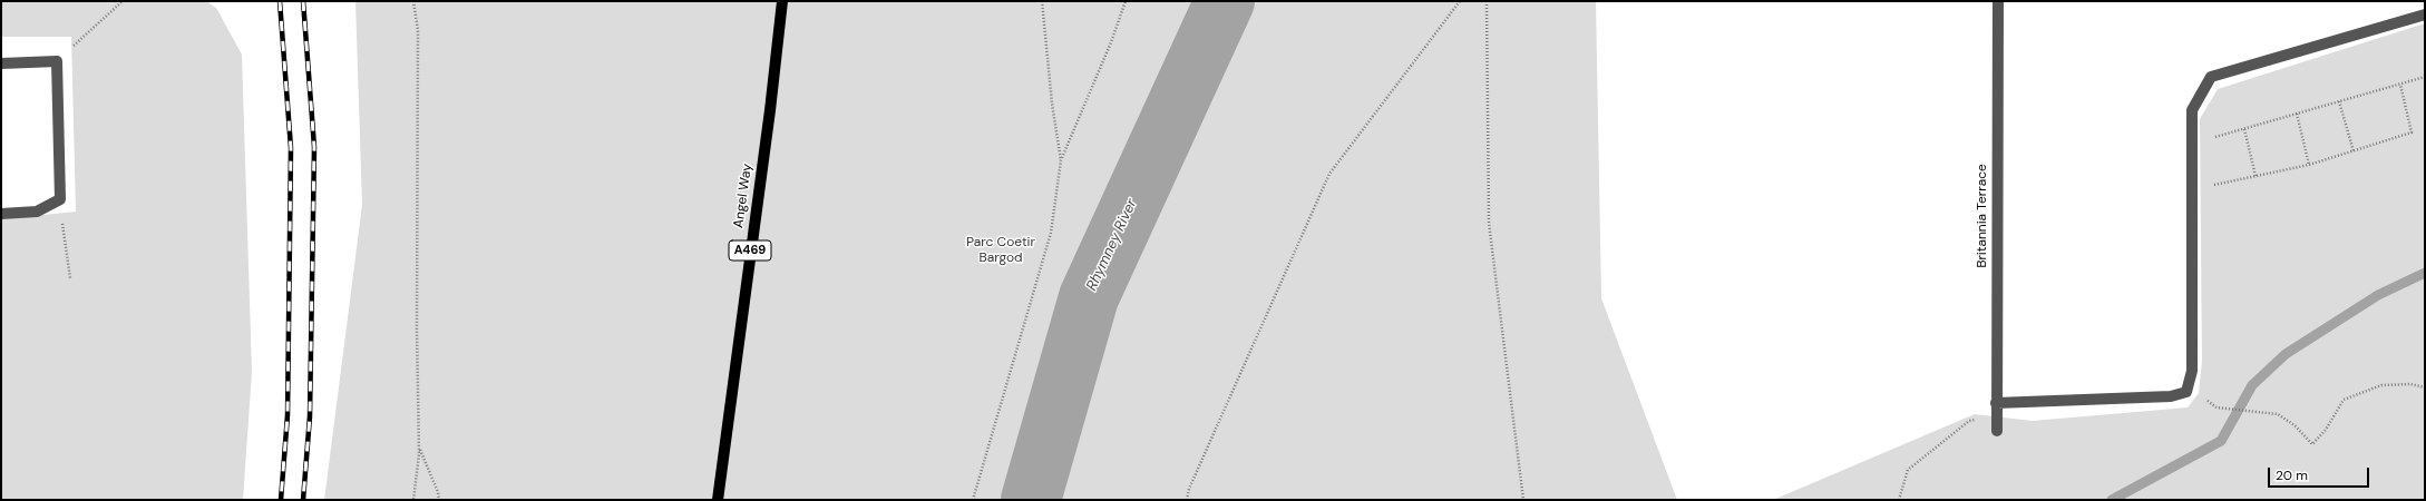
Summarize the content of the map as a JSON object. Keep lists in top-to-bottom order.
{
  "streets": {
    "main road": ["Angel Way", "A469"],
    "street": ["Britannia Terrace"]
  },
  "water": ["Rhymney River"],
  "parks": ["Parc Coetir Bargod"],
  "scale_bar": "20 m"
}
